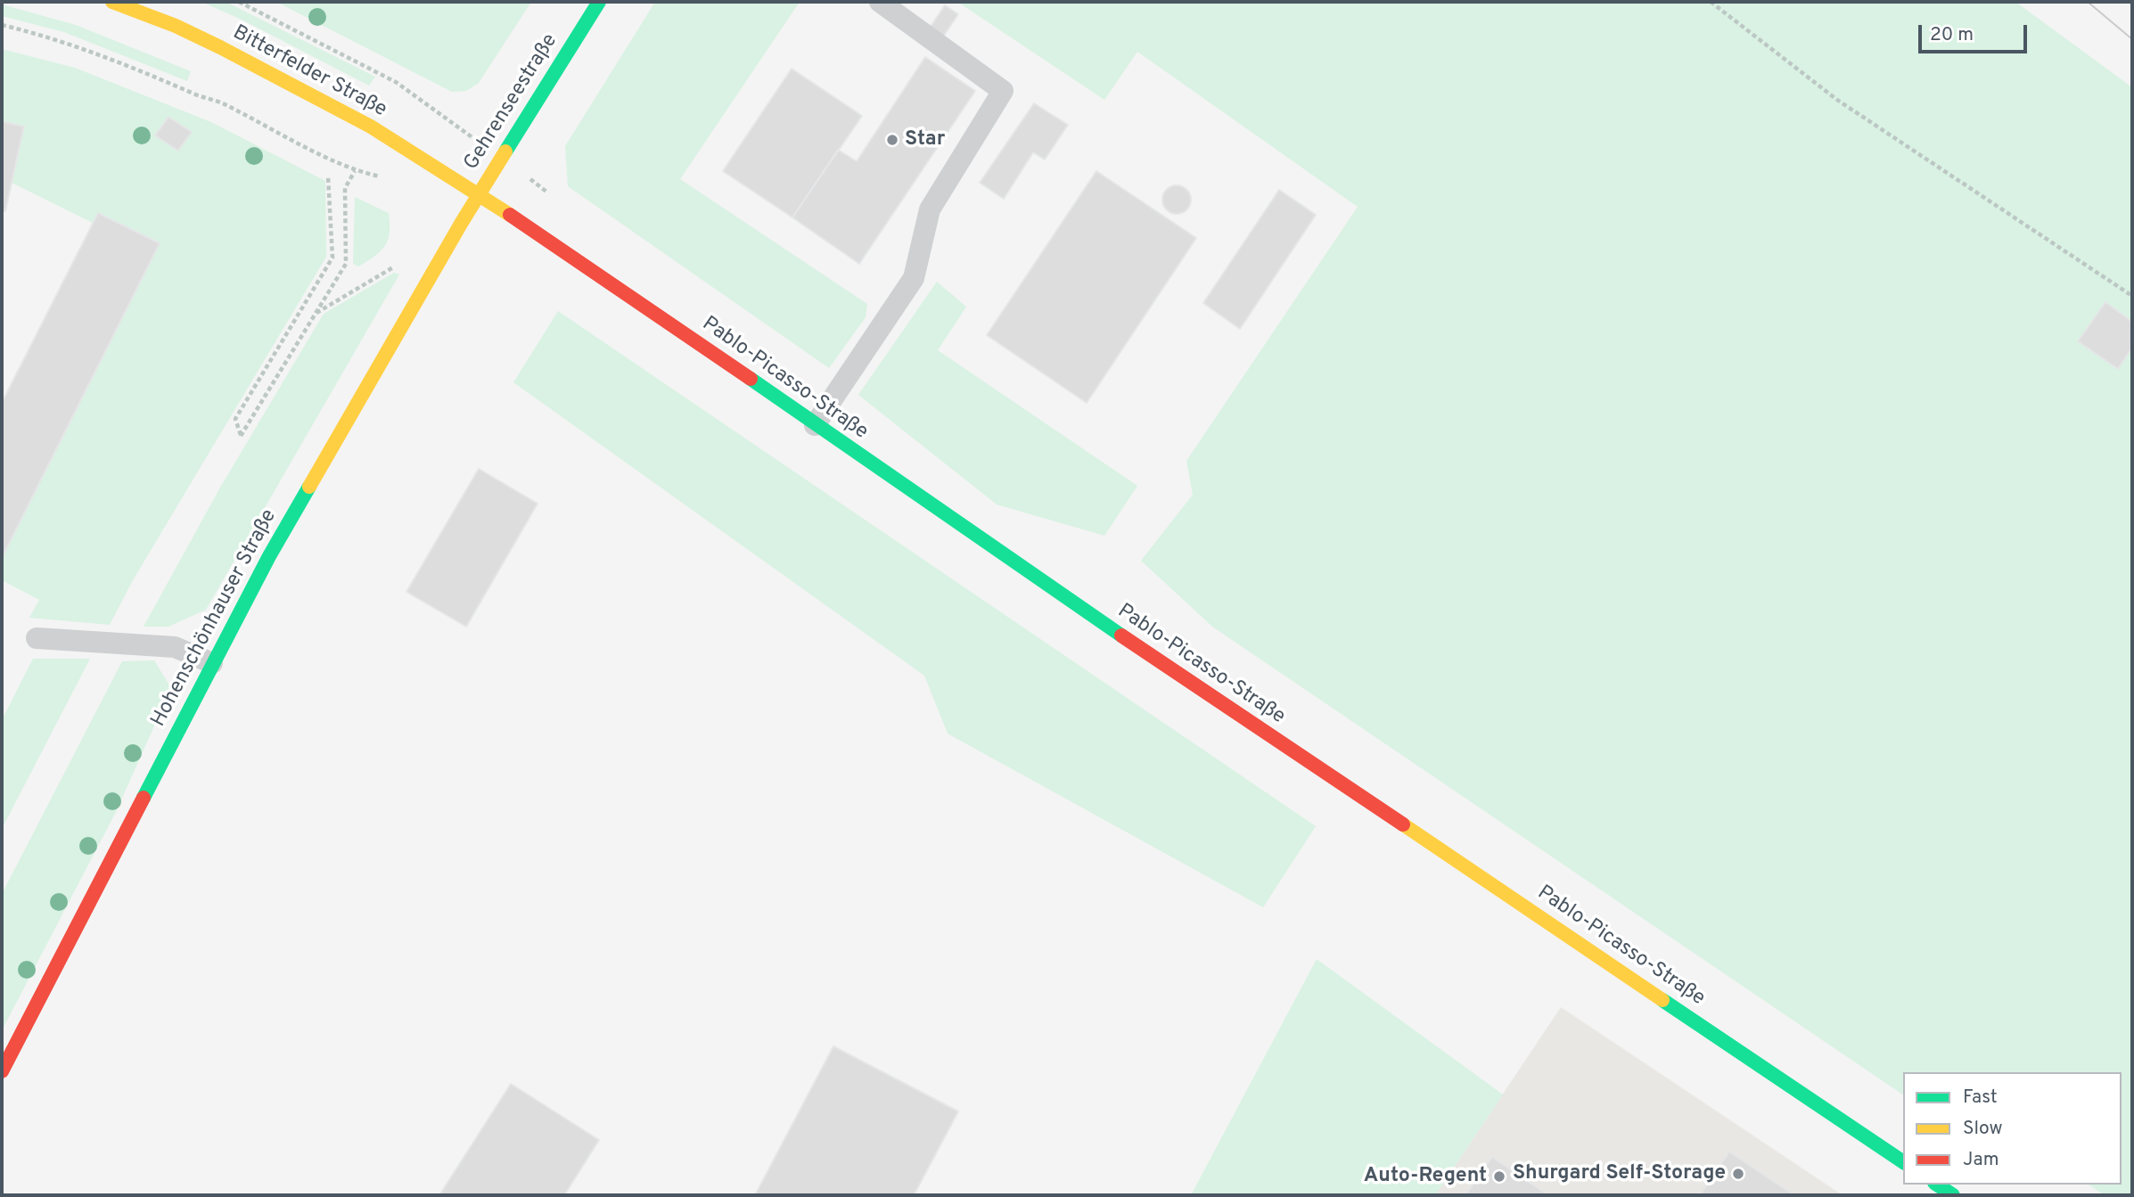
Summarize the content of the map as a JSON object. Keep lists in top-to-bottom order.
{
  "streets": {
    "main road": [
      "Bitterfelder Straße",
      "Gehrenseestraße",
      "Pablo-Picasso-Straße",
      "Hohenschönhauser Straße"
    ]
  },
  "crossings": [
    ["Bitterfelder Straße", "Gehrenseestraße"],
    ["Bitterfelder Straße", "Pablo-Picasso-Straße"],
    ["Bitterfelder Straße", "Hohenschönhauser Straße"],
    ["Gehrenseestraße", "Pablo-Picasso-Straße"],
    ["Gehrenseestraße", "Hohenschönhauser Straße"],
    ["Pablo-Picasso-Straße", "Hohenschönhauser Straße"]
  ],
  "places": ["Star", "Shurgard Self-Storage", "Auto-Regent"],
  "legend": ["Fast", "Slow", "Jam"],
  "scale_bar": "20 m"
}
